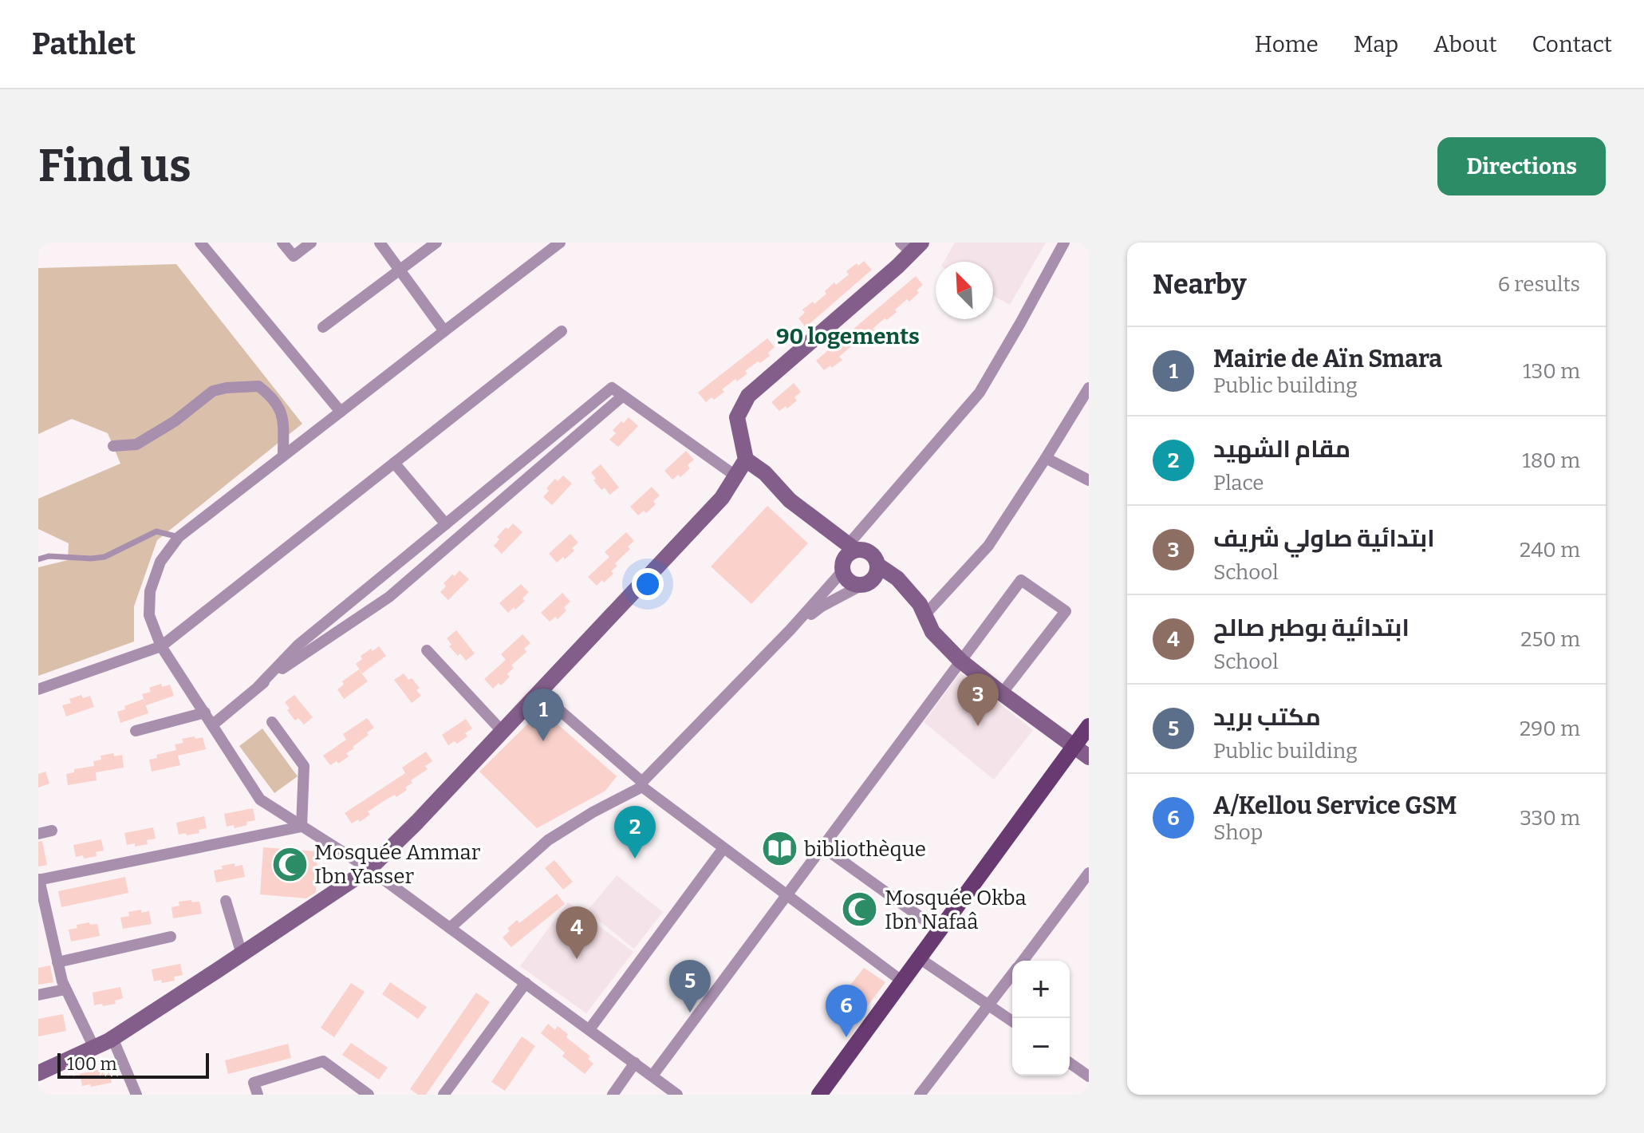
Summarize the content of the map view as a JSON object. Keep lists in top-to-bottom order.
{
  "districts": ["90 logements"],
  "places": {
    "library": ["bibliothèque"],
    "mosque": ["Mosquée Ammar Ibn Yasser", "Mosquée Okba Ibn Nafaâ"]
  },
  "scale_bar": "100 m",
  "north": "top left",
  "page": {
    "header": "Pathlet",
    "nav": [
      "Home",
      "Map",
      "About",
      "Contact"
    ],
    "buttons": "Directions",
    "title": "Find us",
    "heading": ["Nearby", "6 results"],
    "list": [
      {
        "mark": "1",
        "name": "Mairie de Aïn Smara",
        "note": "Public building",
        "value": "130 m"
      },
      {
        "mark": "2",
        "name": "مقام الشهيد",
        "note": "Place",
        "value": "180 m"
      },
      {
        "mark": "3",
        "name": "ابتدائية صاولي شريف",
        "note": "School",
        "value": "240 m"
      },
      {
        "mark": "4",
        "name": "ابتدائية بوطبر صالح",
        "note": "School",
        "value": "250 m"
      },
      {
        "mark": "5",
        "name": "مكتب بريد",
        "note": "Public building",
        "value": "290 m"
      },
      {
        "mark": "6",
        "name": "A/Kellou Service GSM",
        "note": "Shop",
        "value": "330 m"
      }
    ],
    "pins": [
      "3",
      "1",
      "2",
      "4",
      "5",
      "6"
    ],
    "map_buttons": ["+", "−"],
    "scale": "100 m"
  }
}
